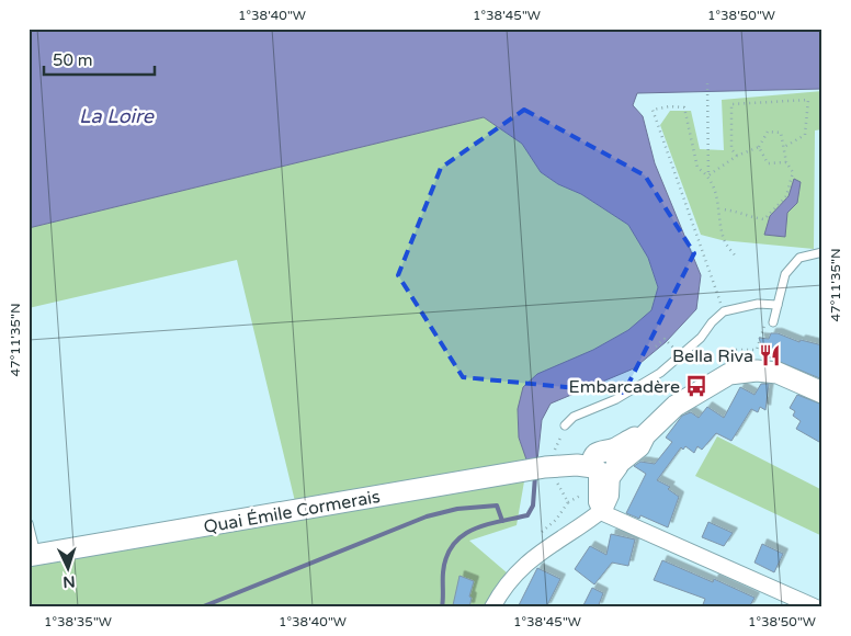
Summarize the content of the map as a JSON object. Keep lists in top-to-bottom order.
{
  "streets": {
    "street": ["Quai Émile Cormerais"]
  },
  "water": ["La Loire"],
  "places": {
    "restaurant": ["Bella Riva"],
    "bus stop": ["Embarcadère"]
  },
  "scale_bar": "50 m",
  "north": "bottom",
  "coordinates": [
    "1°38'40\"W",
    "1°38'45\"W",
    "1°38'50\"W",
    "47°11'35\"N",
    "1°38'35\"W"
  ]
}
